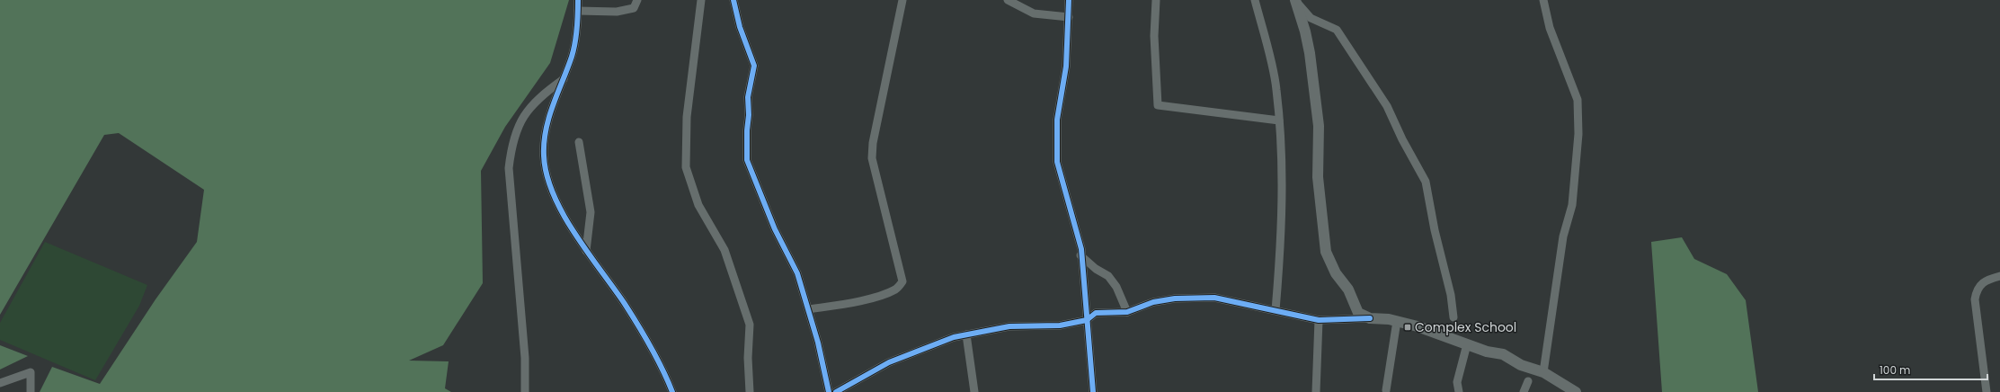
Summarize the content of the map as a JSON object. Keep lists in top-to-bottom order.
{
  "places": {
    "transit": ["Complex School"]
  },
  "scale_bar": "100 m"
}
